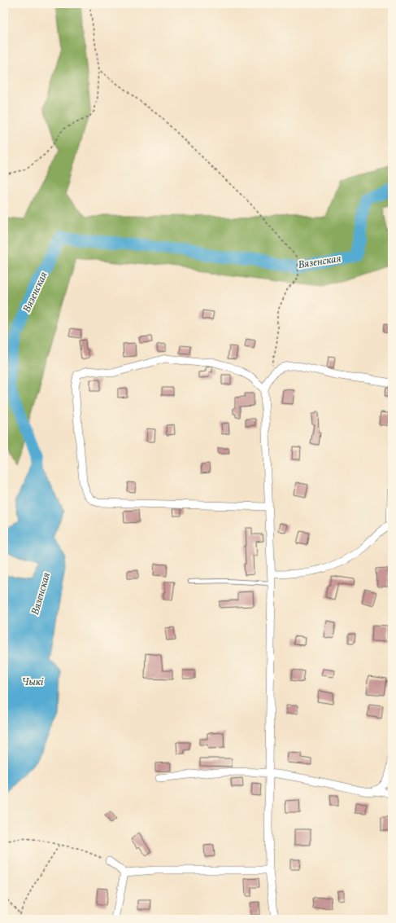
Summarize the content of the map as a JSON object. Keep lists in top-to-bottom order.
{
  "water": ["Вязенская", "Чыкі"]
}
